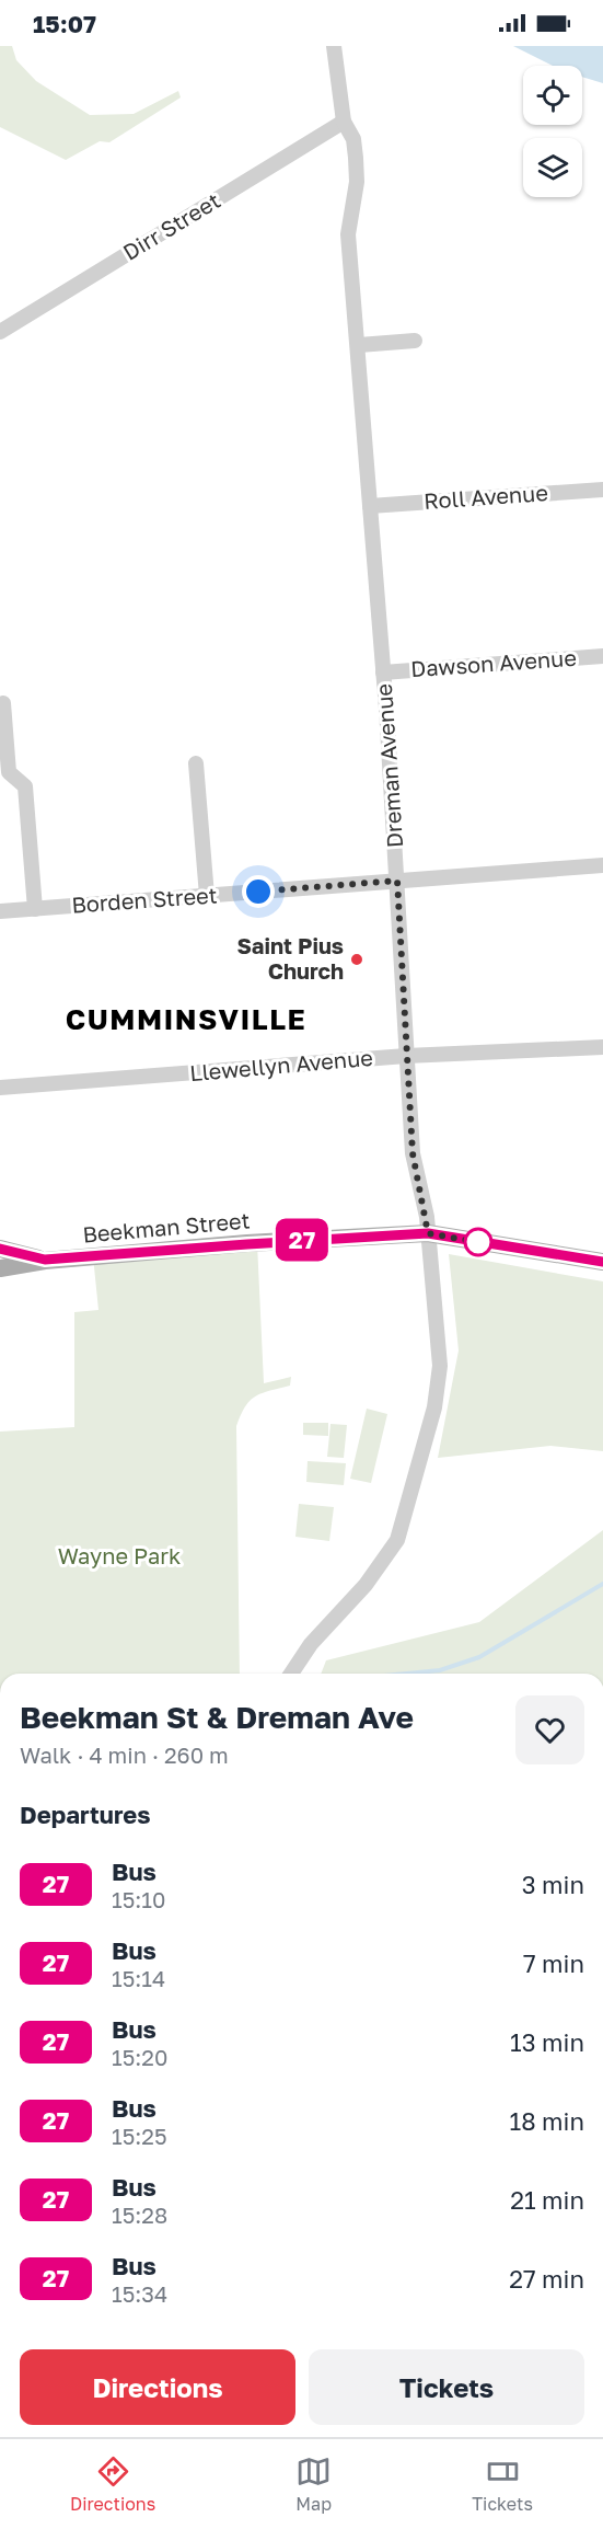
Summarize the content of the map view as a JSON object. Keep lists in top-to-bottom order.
{
  "streets": {
    "main road": ["Beekman Street"],
    "street": [
      "Dirr Street",
      "Roll Avenue",
      "Dawson Avenue",
      "Dreman Avenue",
      "Borden Street",
      "Llewellyn Avenue"
    ]
  },
  "crossings": [
    ["Dirr Street", "Dreman Avenue"],
    ["Roll Avenue", "Dreman Avenue"],
    ["Dawson Avenue", "Dreman Avenue"],
    ["Dreman Avenue", "Borden Street"],
    ["Dreman Avenue", "Llewellyn Avenue"],
    ["Dreman Avenue", "Beekman Street"]
  ],
  "districts": ["CUMMINSVILLE"],
  "parks": ["Wayne Park"],
  "places": ["Saint Pius Church"],
  "lines": ["bus line 27"],
  "page": {
    "status": "15:07",
    "on_map": "27",
    "heading": [
      ["Beekman St & Dreman Ave", "Walk · 4 min · 260 m"],
      "Departures"
    ],
    "list": [
      {
        "mark": "27",
        "name": "Bus",
        "note": "15:10",
        "value": "3 min"
      },
      {
        "mark": "27",
        "name": "Bus",
        "note": "15:14",
        "value": "7 min"
      },
      {
        "mark": "27",
        "name": "Bus",
        "note": "15:20",
        "value": "13 min"
      },
      {
        "mark": "27",
        "name": "Bus",
        "note": "15:25",
        "value": "18 min"
      },
      {
        "mark": "27",
        "name": "Bus",
        "note": "15:28",
        "value": "21 min"
      },
      {
        "mark": "27",
        "name": "Bus",
        "note": "15:34",
        "value": "27 min"
      }
    ],
    "buttons": ["Directions", "Tickets"],
    "tabs": ["Directions", "Map", "Tickets"]
  }
}
